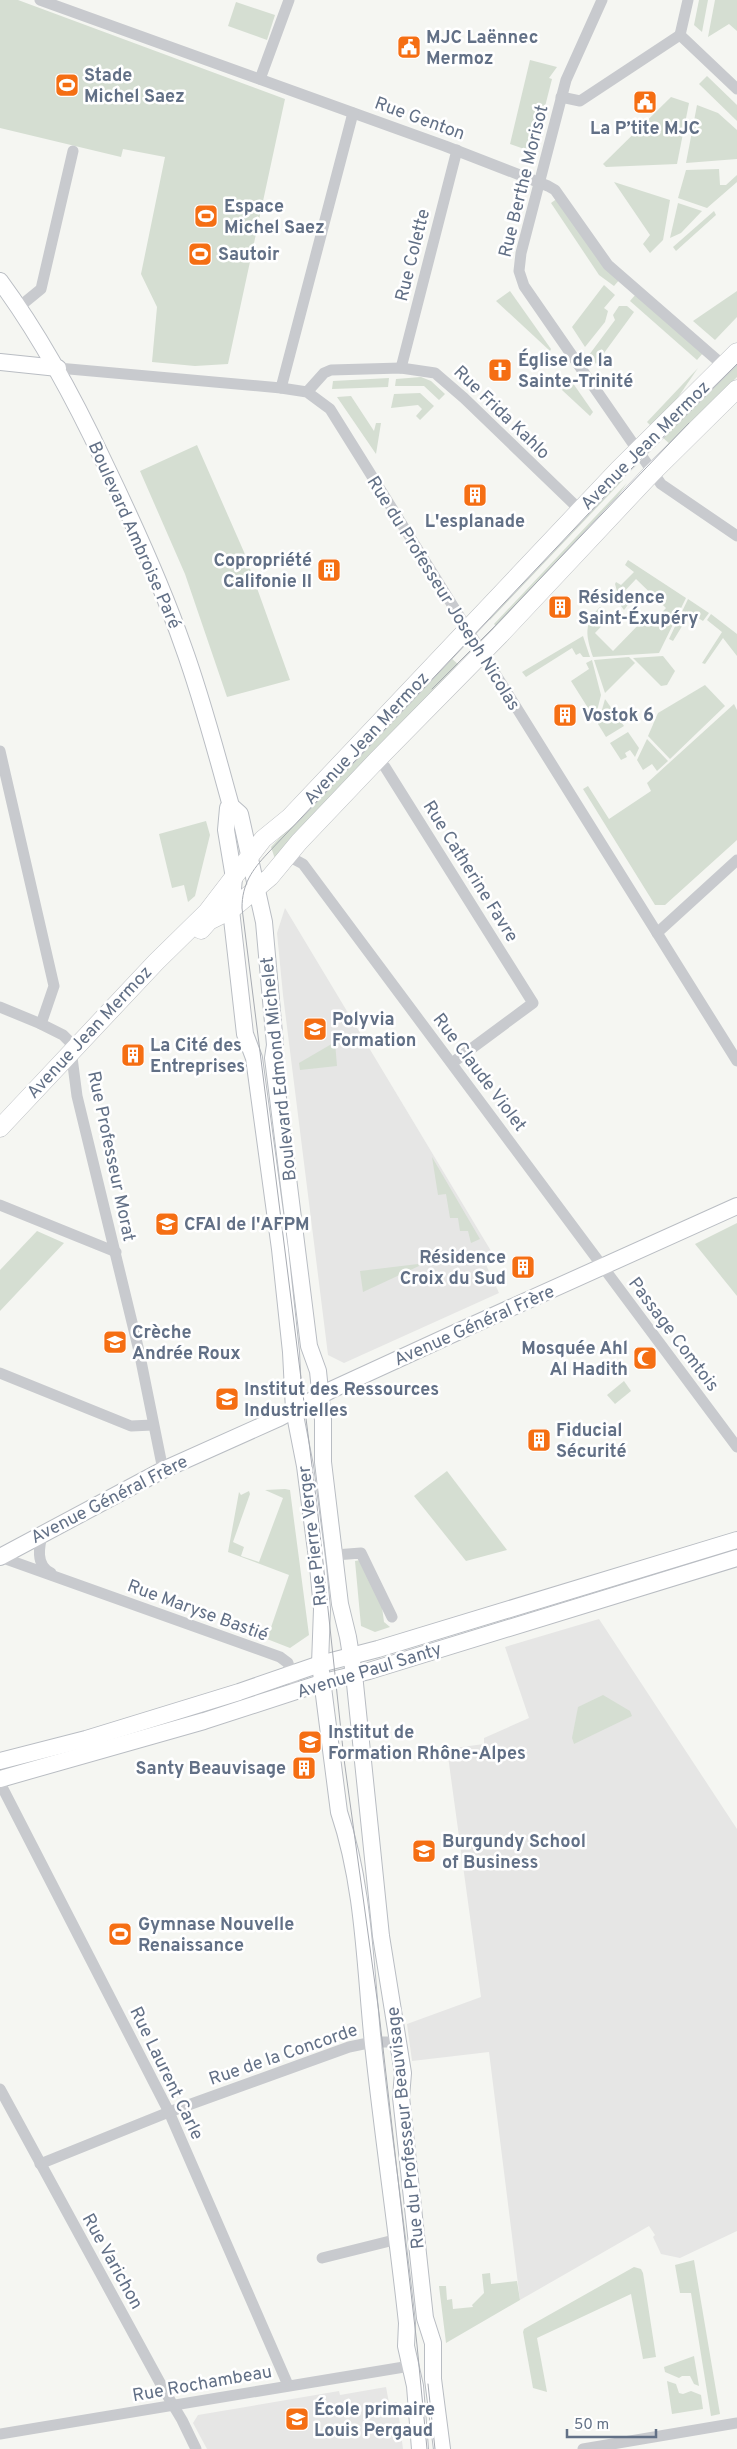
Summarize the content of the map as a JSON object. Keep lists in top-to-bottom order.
{
  "streets": {
    "main road": ["Avenue Jean Mermoz"],
    "street": [
      "Rue Genton",
      "Rue Berthe Morisot",
      "Rue Colette",
      "Rue Frida Kahlo",
      "Boulevard Ambroise Paré",
      "Rue du Professeur Joseph Nicolas",
      "Rue Catherine Favre",
      "Boulevard Edmond Michelet",
      "Rue Claude Violet",
      "Rue Professeur Morat",
      "Avenue Général Frère",
      "Passage Comtois",
      "Rue Pierre Verger",
      "Rue Maryse Bastié",
      "Avenue Paul Santy",
      "Rue de la Concorde",
      "Rue Laurent Carle",
      "Rue du Professeur Beauvisage",
      "Rue Varichon",
      "Rue Rochambeau"
    ]
  },
  "crossings": [
    ["Rue Genton", "Rue Berthe Morisot"],
    ["Rue Genton", "Rue Colette"],
    ["Rue Genton", "Avenue Jean Mermoz"],
    ["Rue Berthe Morisot", "Avenue Jean Mermoz"],
    ["Rue Colette", "Rue Frida Kahlo"],
    ["Rue Frida Kahlo", "Avenue Jean Mermoz"],
    ["Rue Frida Kahlo", "Rue du Professeur Joseph Nicolas"],
    ["Avenue Jean Mermoz", "Boulevard Ambroise Paré"],
    ["Avenue Jean Mermoz", "Rue du Professeur Joseph Nicolas"],
    ["Avenue Jean Mermoz", "Rue Catherine Favre"],
    ["Avenue Jean Mermoz", "Boulevard Edmond Michelet"],
    ["Avenue Jean Mermoz", "Rue Claude Violet"],
    ["Avenue Jean Mermoz", "Rue Professeur Morat"],
    ["Boulevard Ambroise Paré", "Rue du Professeur Joseph Nicolas"],
    ["Boulevard Ambroise Paré", "Boulevard Edmond Michelet"],
    ["Rue Catherine Favre", "Rue Claude Violet"],
    ["Boulevard Edmond Michelet", "Avenue Général Frère"],
    ["Boulevard Edmond Michelet", "Rue Pierre Verger"],
    ["Rue Claude Violet", "Avenue Général Frère"],
    ["Rue Claude Violet", "Passage Comtois"],
    ["Rue Professeur Morat", "Avenue Général Frère"],
    ["Avenue Général Frère", "Passage Comtois"],
    ["Avenue Général Frère", "Rue Pierre Verger"],
    ["Avenue Général Frère", "Rue Maryse Bastié"],
    ["Rue Pierre Verger", "Avenue Paul Santy"],
    ["Rue Pierre Verger", "Rue du Professeur Beauvisage"],
    ["Rue Maryse Bastié", "Avenue Paul Santy"],
    ["Avenue Paul Santy", "Rue Laurent Carle"],
    ["Avenue Paul Santy", "Rue du Professeur Beauvisage"],
    ["Rue de la Concorde", "Rue Laurent Carle"],
    ["Rue de la Concorde", "Rue du Professeur Beauvisage"],
    ["Rue de la Concorde", "Rue Varichon"],
    ["Rue Laurent Carle", "Rue Rochambeau"],
    ["Rue du Professeur Beauvisage", "Rue Rochambeau"],
    ["Rue Varichon", "Rue Rochambeau"]
  ],
  "places": {
    "public building": ["MJC Laënnec Mermoz", "La P’tite MJC"],
    "sports": [
      "Stade Michel Saez",
      "Espace Michel Saez",
      "Sautoir",
      "Gymnase Nouvelle Renaissance"
    ],
    "church": ["Église de la Sainte-Trinité"],
    "building": [
      "L'esplanade",
      "Copropriété Califonie II",
      "Résidence Saint-Éxupéry",
      "Vostok 6",
      "La Cité des Entreprises",
      "Résidence Croix du Sud",
      "Fiducial Sécurité",
      "Santy Beauvisage"
    ],
    "school or university": [
      "Polyvia Formation",
      "CFAI de l'AFPM",
      "Crèche Andrée Roux",
      "Institut des Ressources Industrielles",
      "Institut de Formation Rhône-Alpes",
      "Burgundy School of Business",
      "École primaire Louis Pergaud"
    ],
    "mosque": ["Mosquée Ahl Al Hadith"]
  },
  "scale_bar": "50 m"
}
